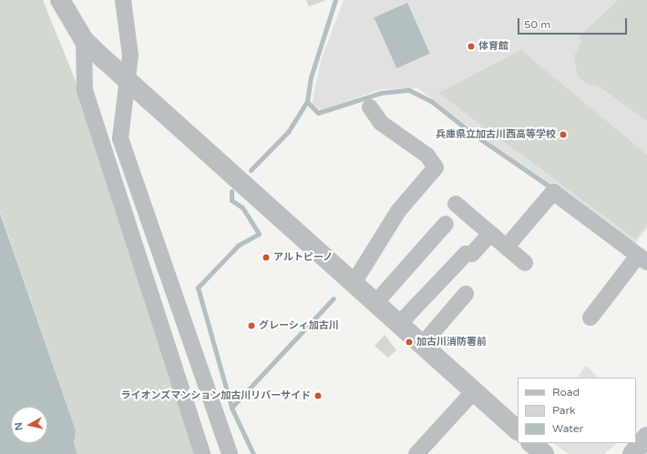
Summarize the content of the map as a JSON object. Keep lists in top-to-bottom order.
{
  "places": [
    "体育館",
    "兵庫県立加古川西高等学校",
    "アルトピーノ",
    "グレーシィ加古川",
    "加古川消防署前",
    "ライオンズマンション加古川リバーサイド"
  ],
  "legend": ["Road", "Park", "Water"],
  "scale_bar": "50 m",
  "north": "left"
}
